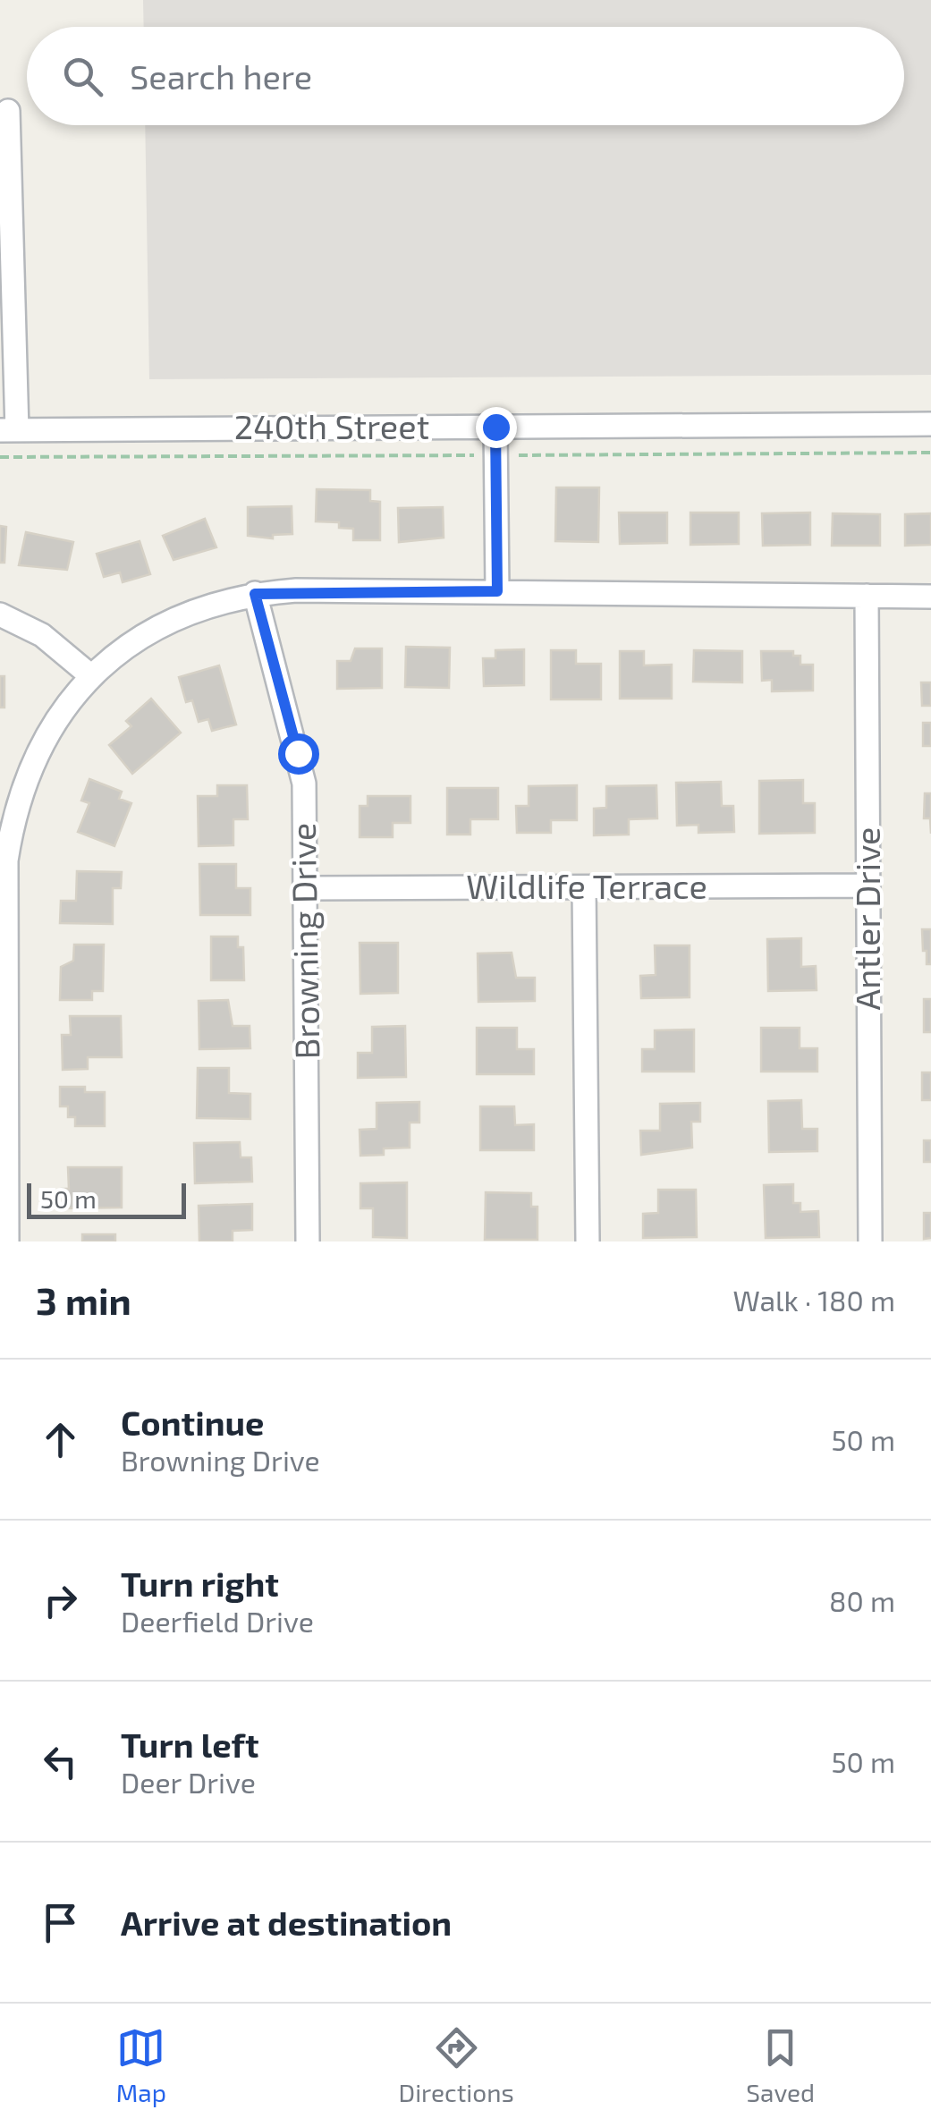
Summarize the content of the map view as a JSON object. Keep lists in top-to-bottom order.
{
  "streets": {
    "street": [
      "240th Street",
      "Wildlife Terrace",
      "Antler Drive",
      "Browning Drive"
    ]
  },
  "crossings": [
    ["Wildlife Terrace", "Antler Drive"],
    ["Wildlife Terrace", "Browning Drive"]
  ],
  "scale_bar": "50 m",
  "page": {
    "search": "Search here",
    "scale": "50 m",
    "heading": ["3 min", "Walk · 180 m"],
    "list": [
      ["Continue", "Browning Drive", "50 m"],
      ["Turn right", "Deerfield Drive", "80 m"],
      ["Turn left", "Deer Drive", "50 m"],
      "Arrive at destination"
    ],
    "nav": ["Map", "Directions", "Saved"]
  }
}
